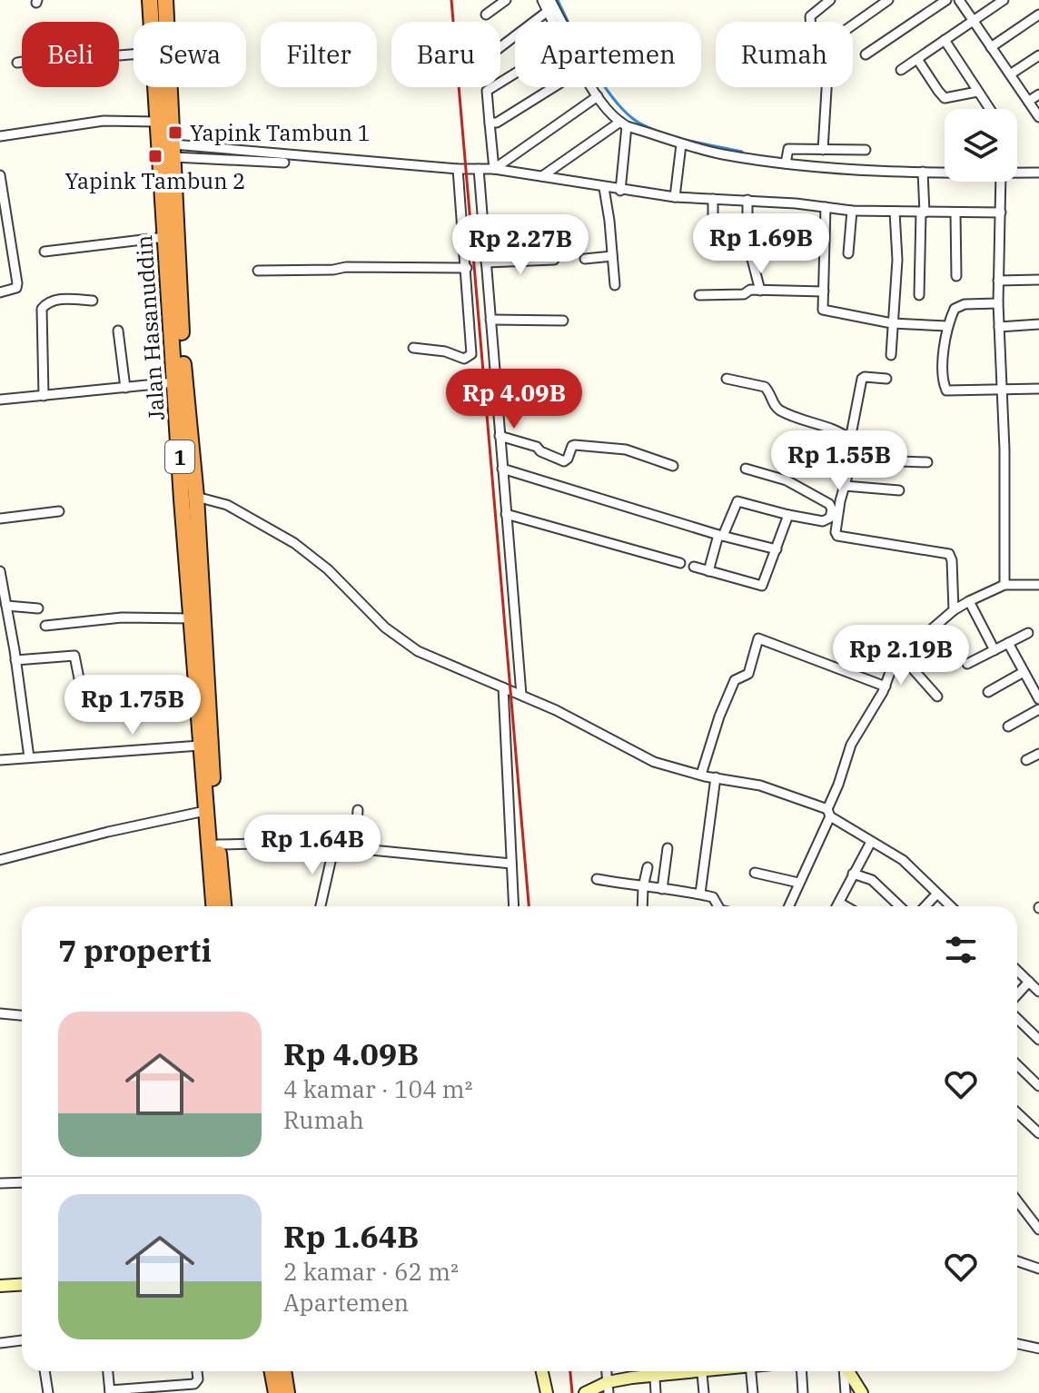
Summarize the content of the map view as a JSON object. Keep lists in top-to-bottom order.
{
  "streets": {
    "highway": ["Jalan Hasanuddin", "1"]
  },
  "places": {
    "transit": ["Yapink Tambun 1", "Yapink Tambun 2"]
  },
  "page": {
    "chip": [
      "Beli",
      "Sewa",
      "Filter",
      "Baru",
      "Apartemen",
      "Rumah"
    ],
    "price": [
      "Rp 1.69B",
      "Rp 2.27B",
      "Rp 4.09B",
      "Rp 1.55B",
      "Rp 2.19B",
      "Rp 1.75B",
      "Rp 1.64B"
    ],
    "heading": "7 properti",
    "list": [
      {
        "name": "Rp 4.09B",
        "note": "4 kamar · 104 m² · Rumah"
      },
      {
        "name": "Rp 1.64B",
        "note": "2 kamar · 62 m² · Apartemen"
      }
    ]
  }
}
